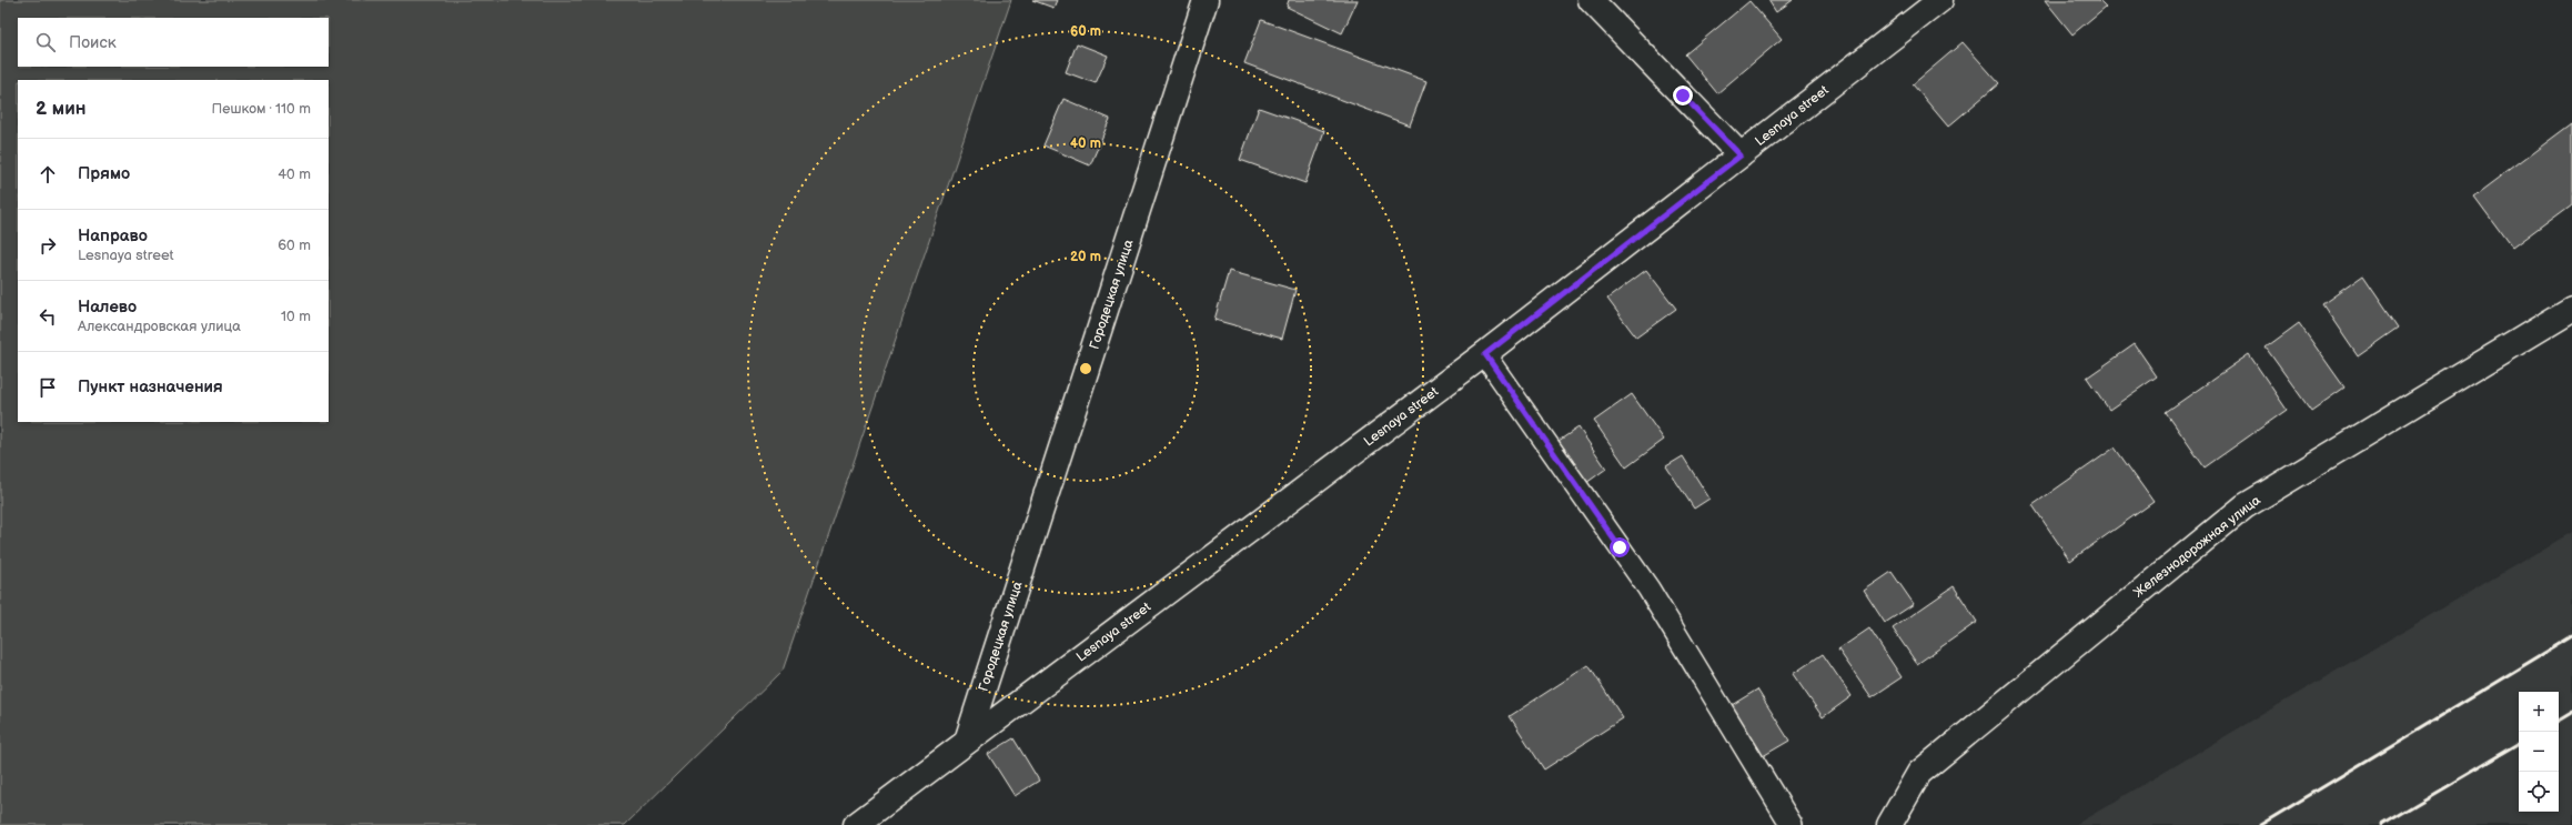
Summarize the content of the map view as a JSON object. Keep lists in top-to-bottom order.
{
  "streets": {
    "street": ["Lesnaya street", "Городецкая улица", "Железнодорожная улица"]
  },
  "crossings": [
    ["Lesnaya street", "Городецкая улица"]
  ],
  "page": {
    "search": "Поиск",
    "heading": ["2 мин", "Пешком · 110 m"],
    "list": [
      ["Прямо", "40 m"],
      ["Направо", "Lesnaya street", "60 m"],
      ["Налево", "Александровская улица", "10 m"],
      "Пункт назначения"
    ],
    "map_buttons": ["+", "−"]
  },
  "rings": ["60 m", "40 m", "20 m"]
}
